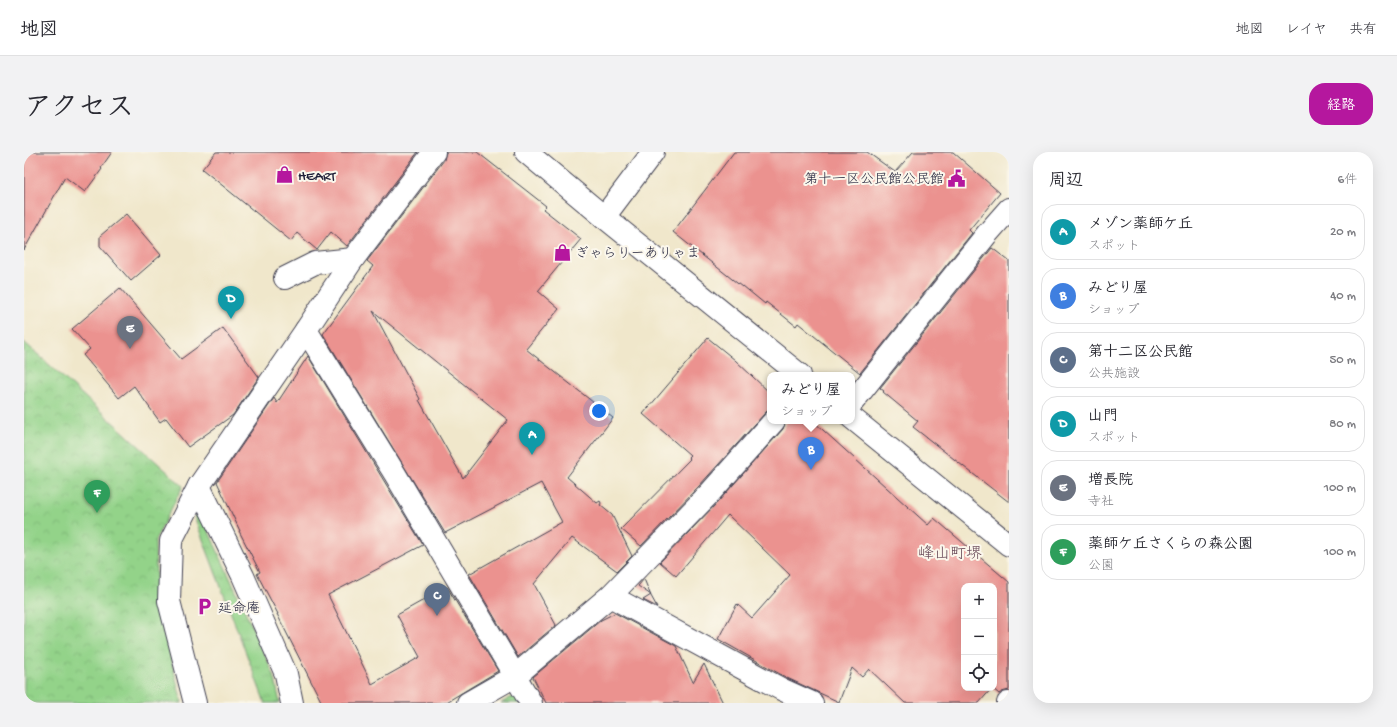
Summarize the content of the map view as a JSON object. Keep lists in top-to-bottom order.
{
  "districts": ["峰山町堺"],
  "places": {
    "shop": ["HEART", "ぎゃらりーありゃま"],
    "public building": ["第十一区公民館公民館"],
    "parking": ["延命庵"]
  },
  "page": {
    "header": "地図",
    "nav": ["地図", "レイヤ", "共有"],
    "title": "アクセス",
    "buttons": "経路",
    "heading": ["周辺", "6件"],
    "list": [
      {
        "mark": "A",
        "name": "メゾン薬師ケ丘",
        "note": "スポット",
        "value": "20 m"
      },
      {
        "mark": "B",
        "name": "みどり屋",
        "note": "ショップ",
        "value": "40 m"
      },
      {
        "mark": "C",
        "name": "第十二区公民館",
        "note": "公共施設",
        "value": "50 m"
      },
      {
        "mark": "D",
        "name": "山門",
        "note": "スポット",
        "value": "80 m"
      },
      {
        "mark": "E",
        "name": "増長院",
        "note": "寺社",
        "value": "100 m"
      },
      {
        "mark": "F",
        "name": "薬師ケ丘さくらの森公園",
        "note": "公園",
        "value": "100 m"
      }
    ],
    "pins": [
      "D",
      "E",
      "A",
      "B",
      "F",
      "C"
    ],
    "popup": ["みどり屋", "ショップ"],
    "map_buttons": ["+", "−"]
  }
}
